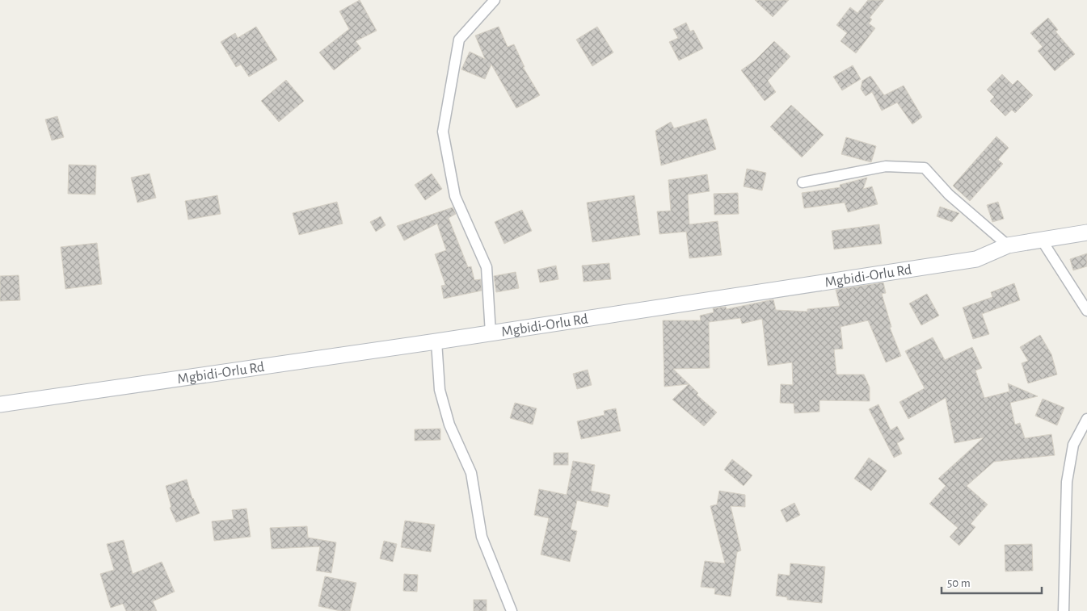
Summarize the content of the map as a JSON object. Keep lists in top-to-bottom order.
{
  "streets": {
    "main road": ["Mgbidi-Orlu Rd"]
  },
  "scale_bar": "50 m"
}
